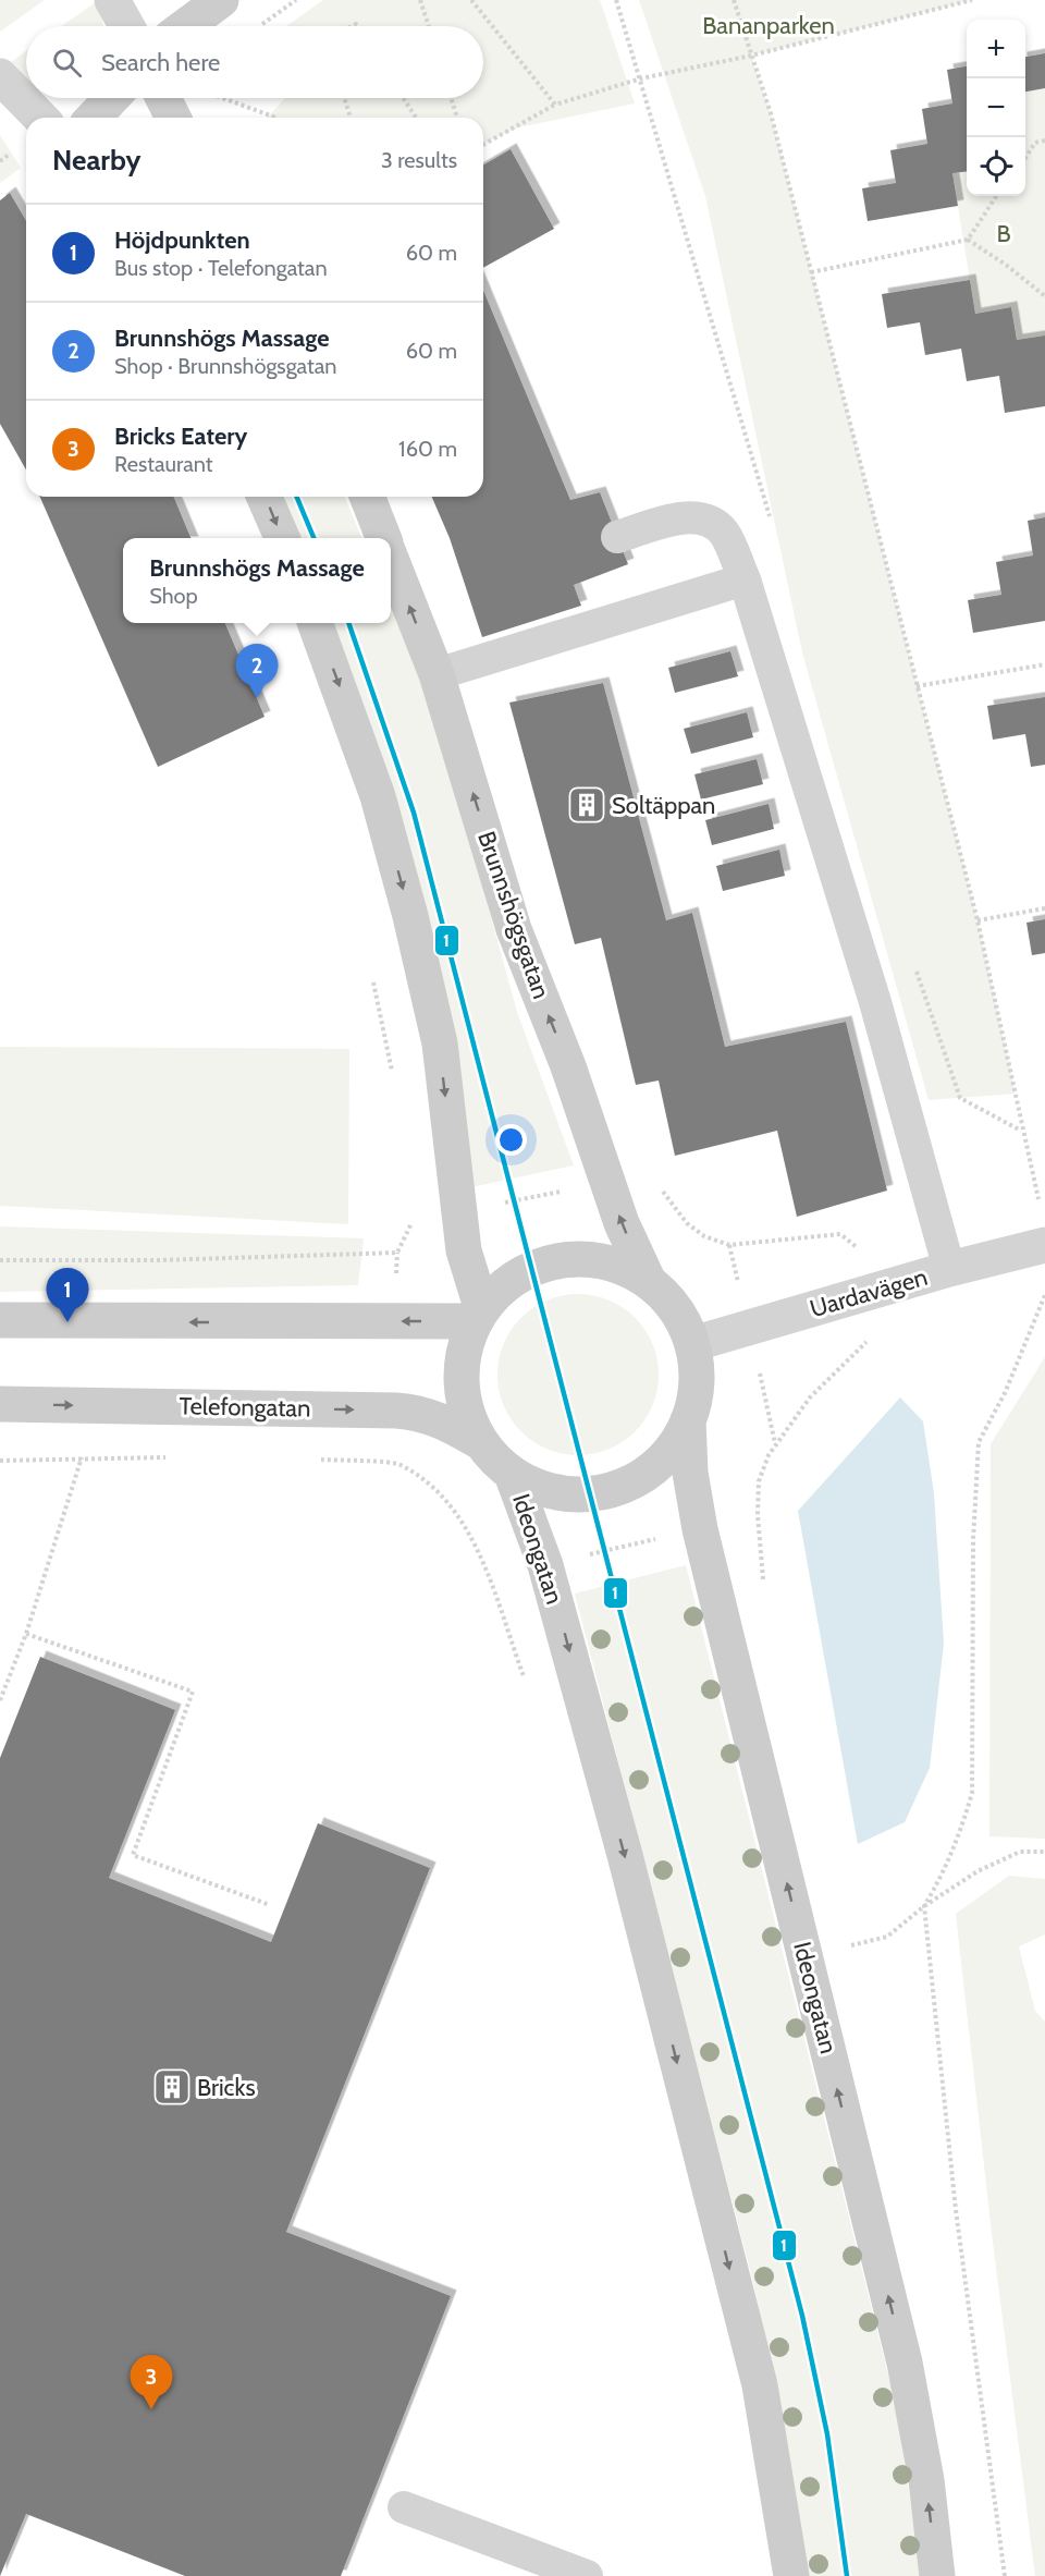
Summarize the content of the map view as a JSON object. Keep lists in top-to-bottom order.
{
  "streets": {
    "street": [
      "Brunnshögsgatan",
      "Uardavägen",
      "Telefongatan",
      "Ideongatan"
    ]
  },
  "parks": ["Bananparken", "B"],
  "places": {
    "building": ["Soltäppan", "Bricks"]
  },
  "lines": ["transit line 1"],
  "page": {
    "map_buttons": ["+", "−"],
    "search": "Search here",
    "heading": ["Nearby", "3 results"],
    "list": [
      {
        "mark": "1",
        "name": "Höjdpunkten",
        "note": "Bus stop · Telefongatan",
        "value": "60 m"
      },
      {
        "mark": "2",
        "name": "Brunnshögs Massage",
        "note": "Shop · Brunnshögsgatan",
        "value": "60 m"
      },
      {
        "mark": "3",
        "name": "Bricks Eatery",
        "note": "Restaurant",
        "value": "160 m"
      }
    ],
    "popup": ["Brunnshögs Massage", "Shop"],
    "pins": ["2", "1", "3"]
  }
}
